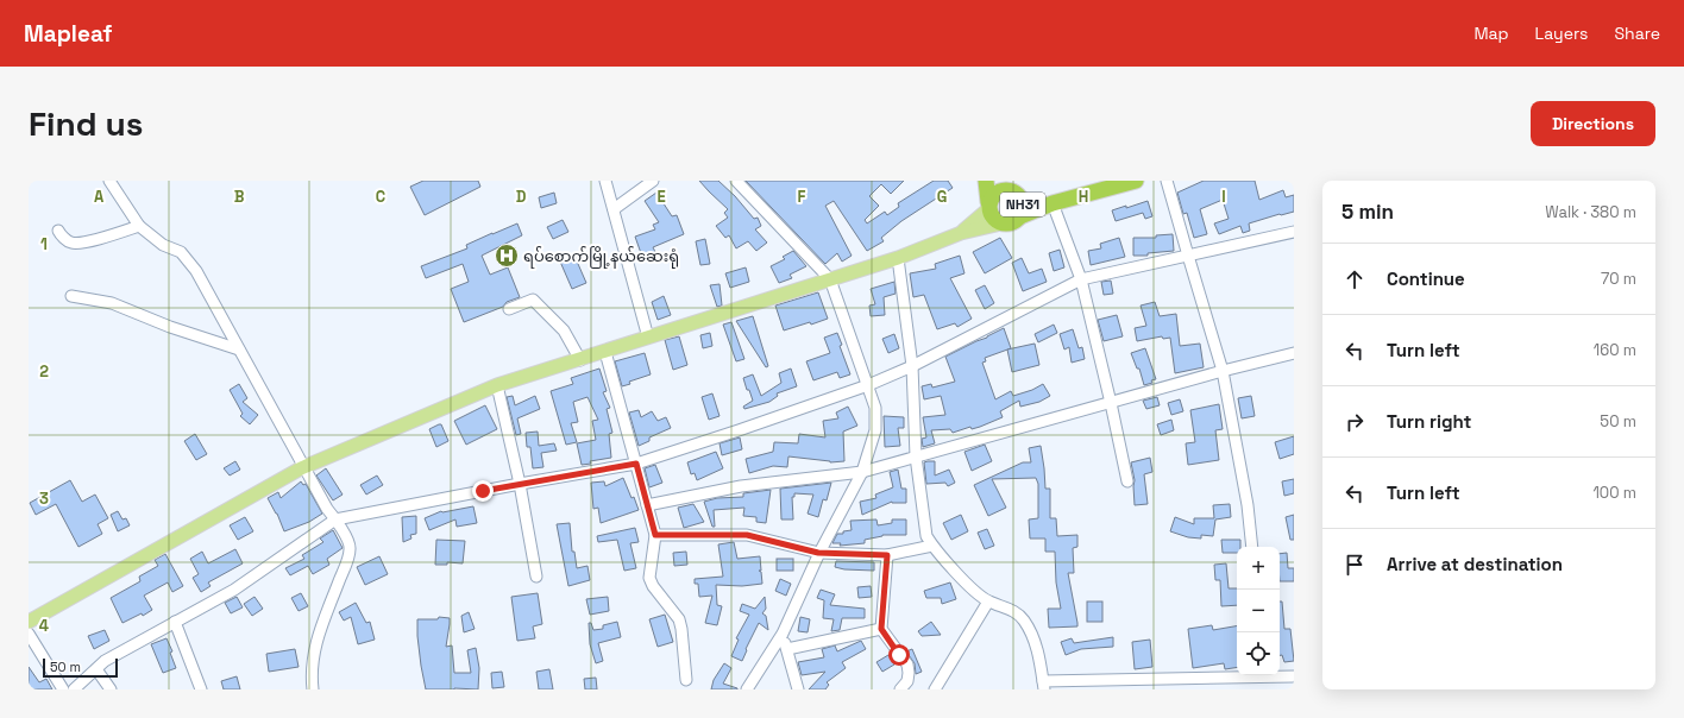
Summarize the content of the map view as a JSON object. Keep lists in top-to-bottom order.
{
  "streets": {
    "highway": ["NH31"]
  },
  "places": {
    "hospital": ["ရပ်စောက်မြို့နယ်ဆေးရုံ"]
  },
  "scale_bar": "50 m",
  "page": {
    "header": "Mapleaf",
    "nav": ["Map", "Layers", "Share"],
    "buttons": "Directions",
    "title": "Find us",
    "heading": ["5 min", "Walk · 380 m"],
    "list": [
      ["Continue", "70 m"],
      ["Turn left", "160 m"],
      ["Turn right", "50 m"],
      ["Turn left", "100 m"],
      "Arrive at destination"
    ],
    "map_buttons": ["+", "−"],
    "scale": "50 m"
  },
  "grid": {
    "columns": [
      "A",
      "B",
      "C",
      "D",
      "E",
      "F",
      "G",
      "H",
      "I"
    ],
    "rows": [
      "1",
      "2",
      "3",
      "4"
    ]
  }
}
